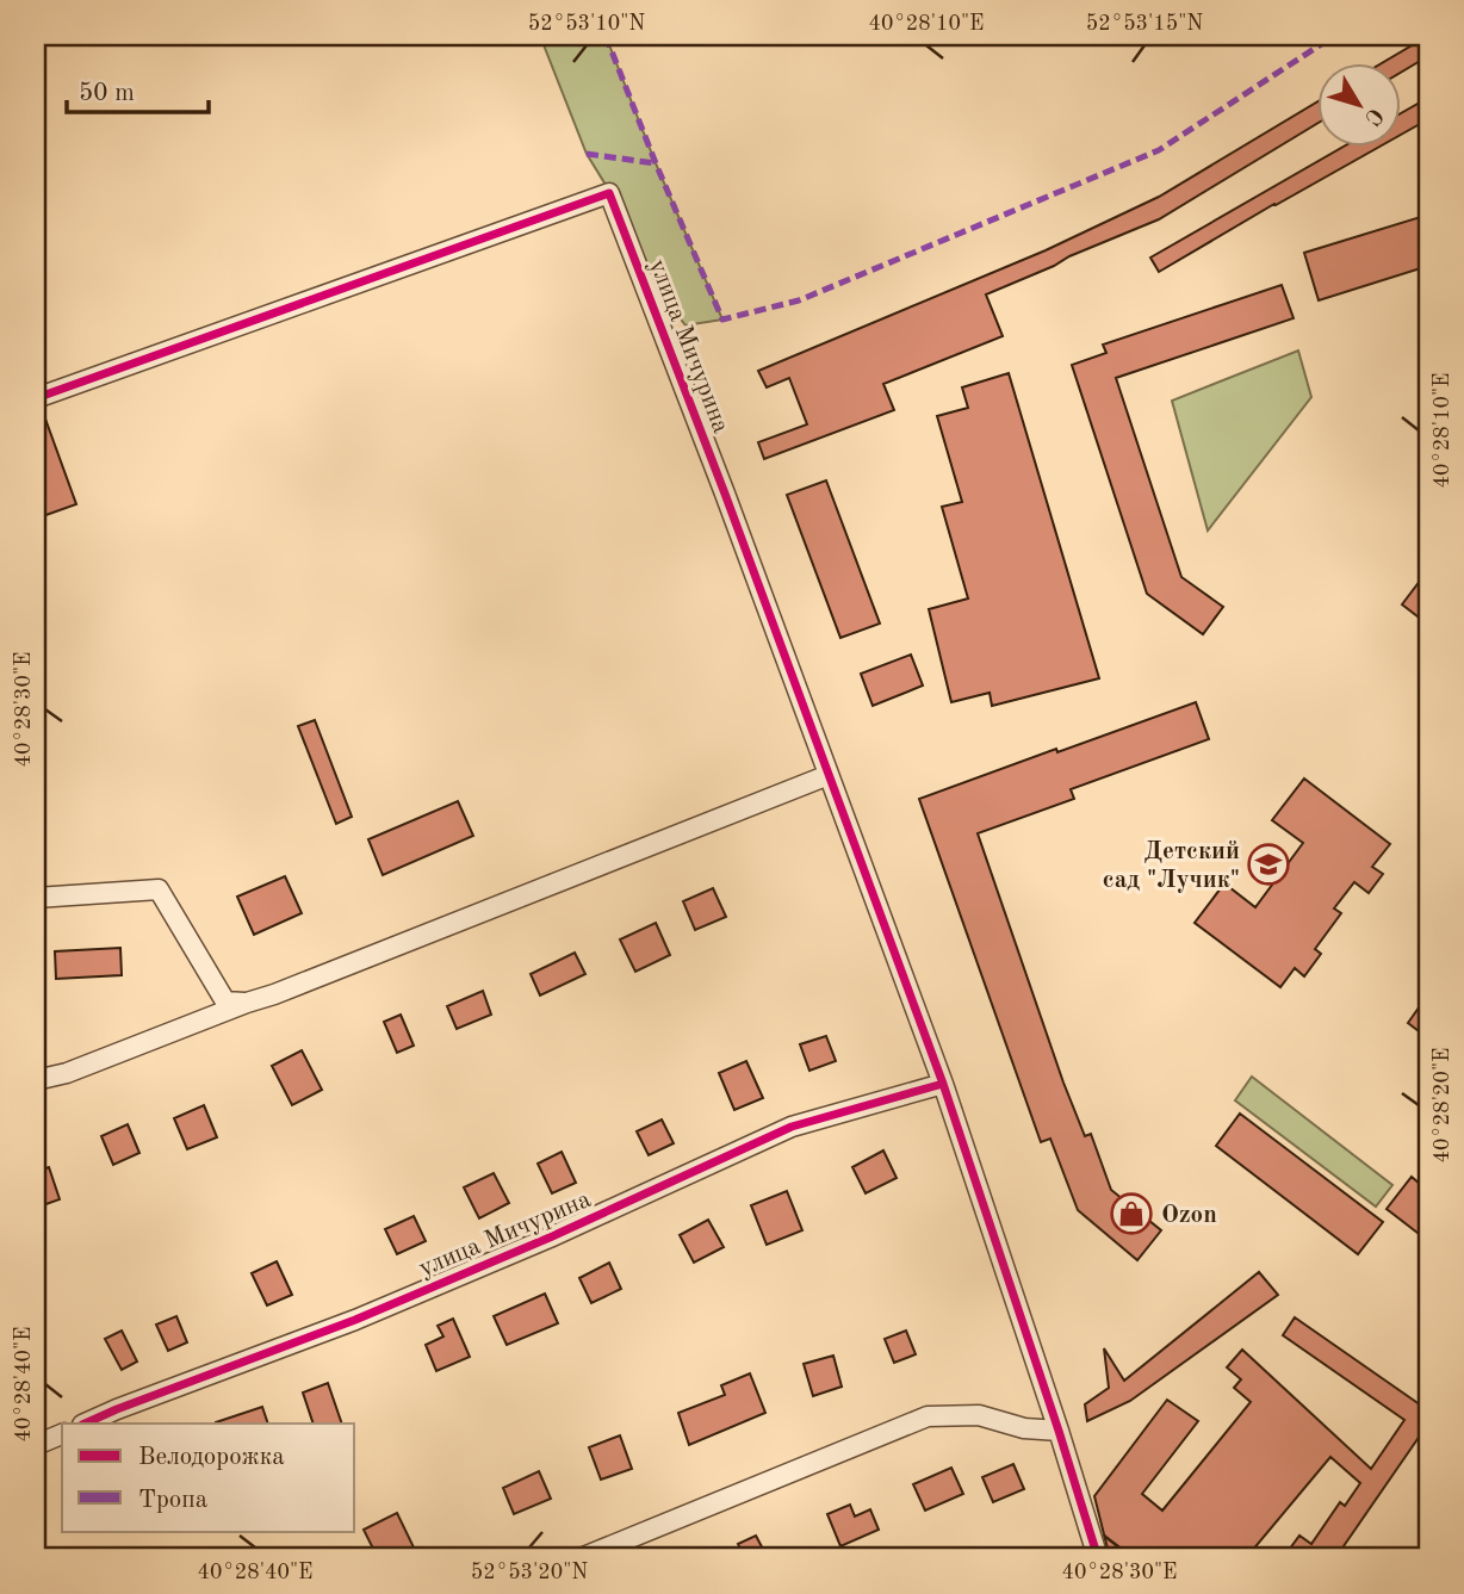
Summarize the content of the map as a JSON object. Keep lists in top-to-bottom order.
{
  "streets": {
    "street": ["улица Мичурина"]
  },
  "places": {
    "school or university": ["Детский сад \"Лучик\""],
    "shop": ["Ozon"]
  },
  "legend": ["Велодорожка", "Тропа"],
  "scale_bar": "50 m",
  "north": "bottom right",
  "coordinates": [
    "52°53'10\"N",
    "40°28'10\"E",
    "52°53'15\"N",
    "40°28'30\"E",
    "40°28'20\"E",
    "40°28'40\"E",
    "52°53'20\"N"
  ]
}
